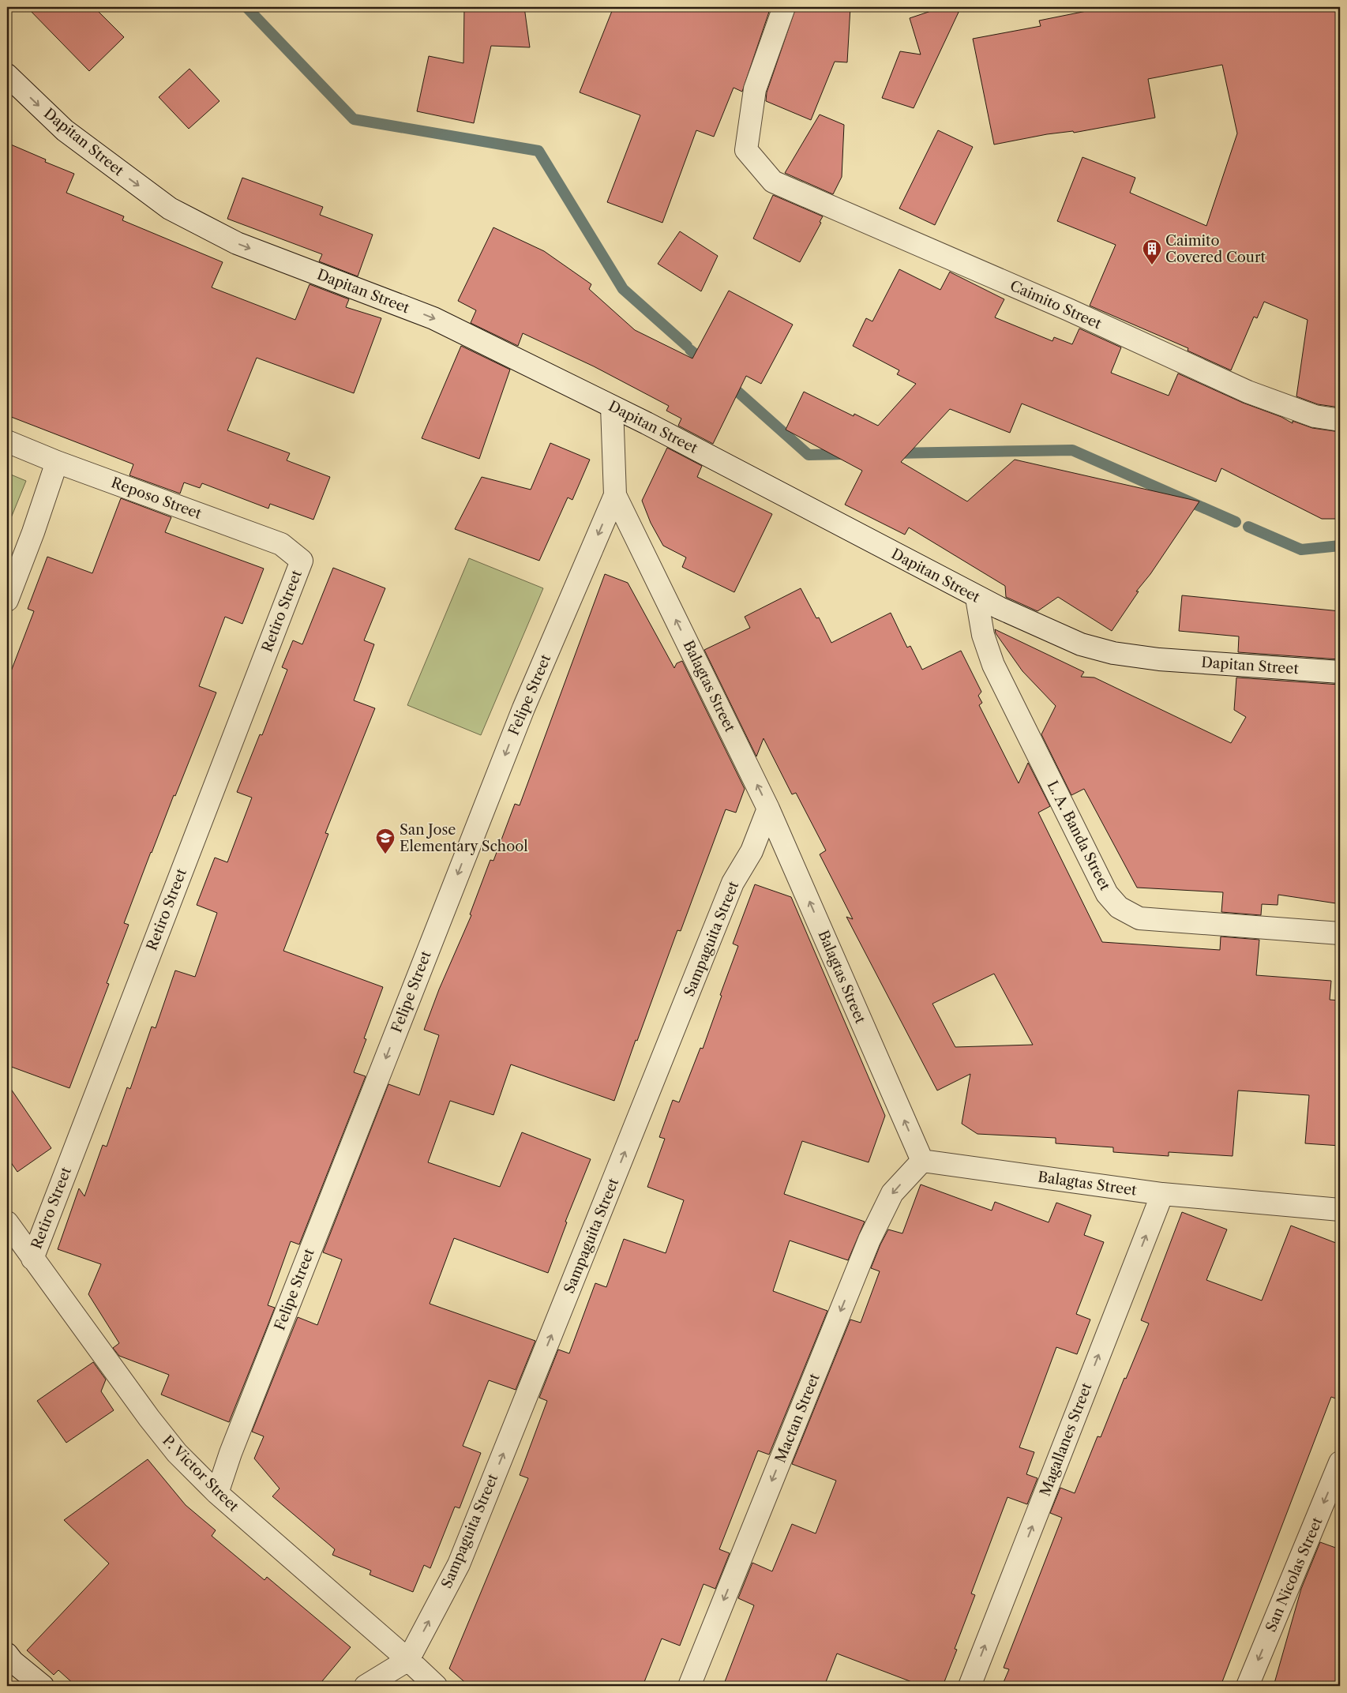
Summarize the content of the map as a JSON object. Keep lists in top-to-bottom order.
{
  "streets": {
    "street": [
      "Dapitan Street",
      "Caimito Street",
      "Reposo Street",
      "Retiro Street",
      "Balagtas Street",
      "Felipe Street",
      "L. A. Banda Street",
      "Sampaguita Street",
      "Mactan Street",
      "Magallanes Street",
      "P. Victor Street",
      "San Nicolas Street"
    ]
  },
  "crossings": [
    ["Dapitan Street", "Balagtas Street"],
    ["Dapitan Street", "L. A. Banda Street"],
    ["Reposo Street", "Retiro Street"],
    ["Retiro Street", "P. Victor Street"],
    ["Balagtas Street", "Felipe Street"],
    ["Balagtas Street", "Sampaguita Street"],
    ["Balagtas Street", "Mactan Street"],
    ["Balagtas Street", "Magallanes Street"],
    ["Felipe Street", "P. Victor Street"],
    ["Sampaguita Street", "P. Victor Street"]
  ],
  "one_way": [
    "Dapitan Street",
    "Balagtas Street",
    "Felipe Street",
    "Sampaguita Street",
    "Mactan Street",
    "Magallanes Street",
    "San Nicolas Street"
  ],
  "places": {
    "building": ["Caimito Covered Court"],
    "school or university": ["San Jose Elementary School"]
  }
}
